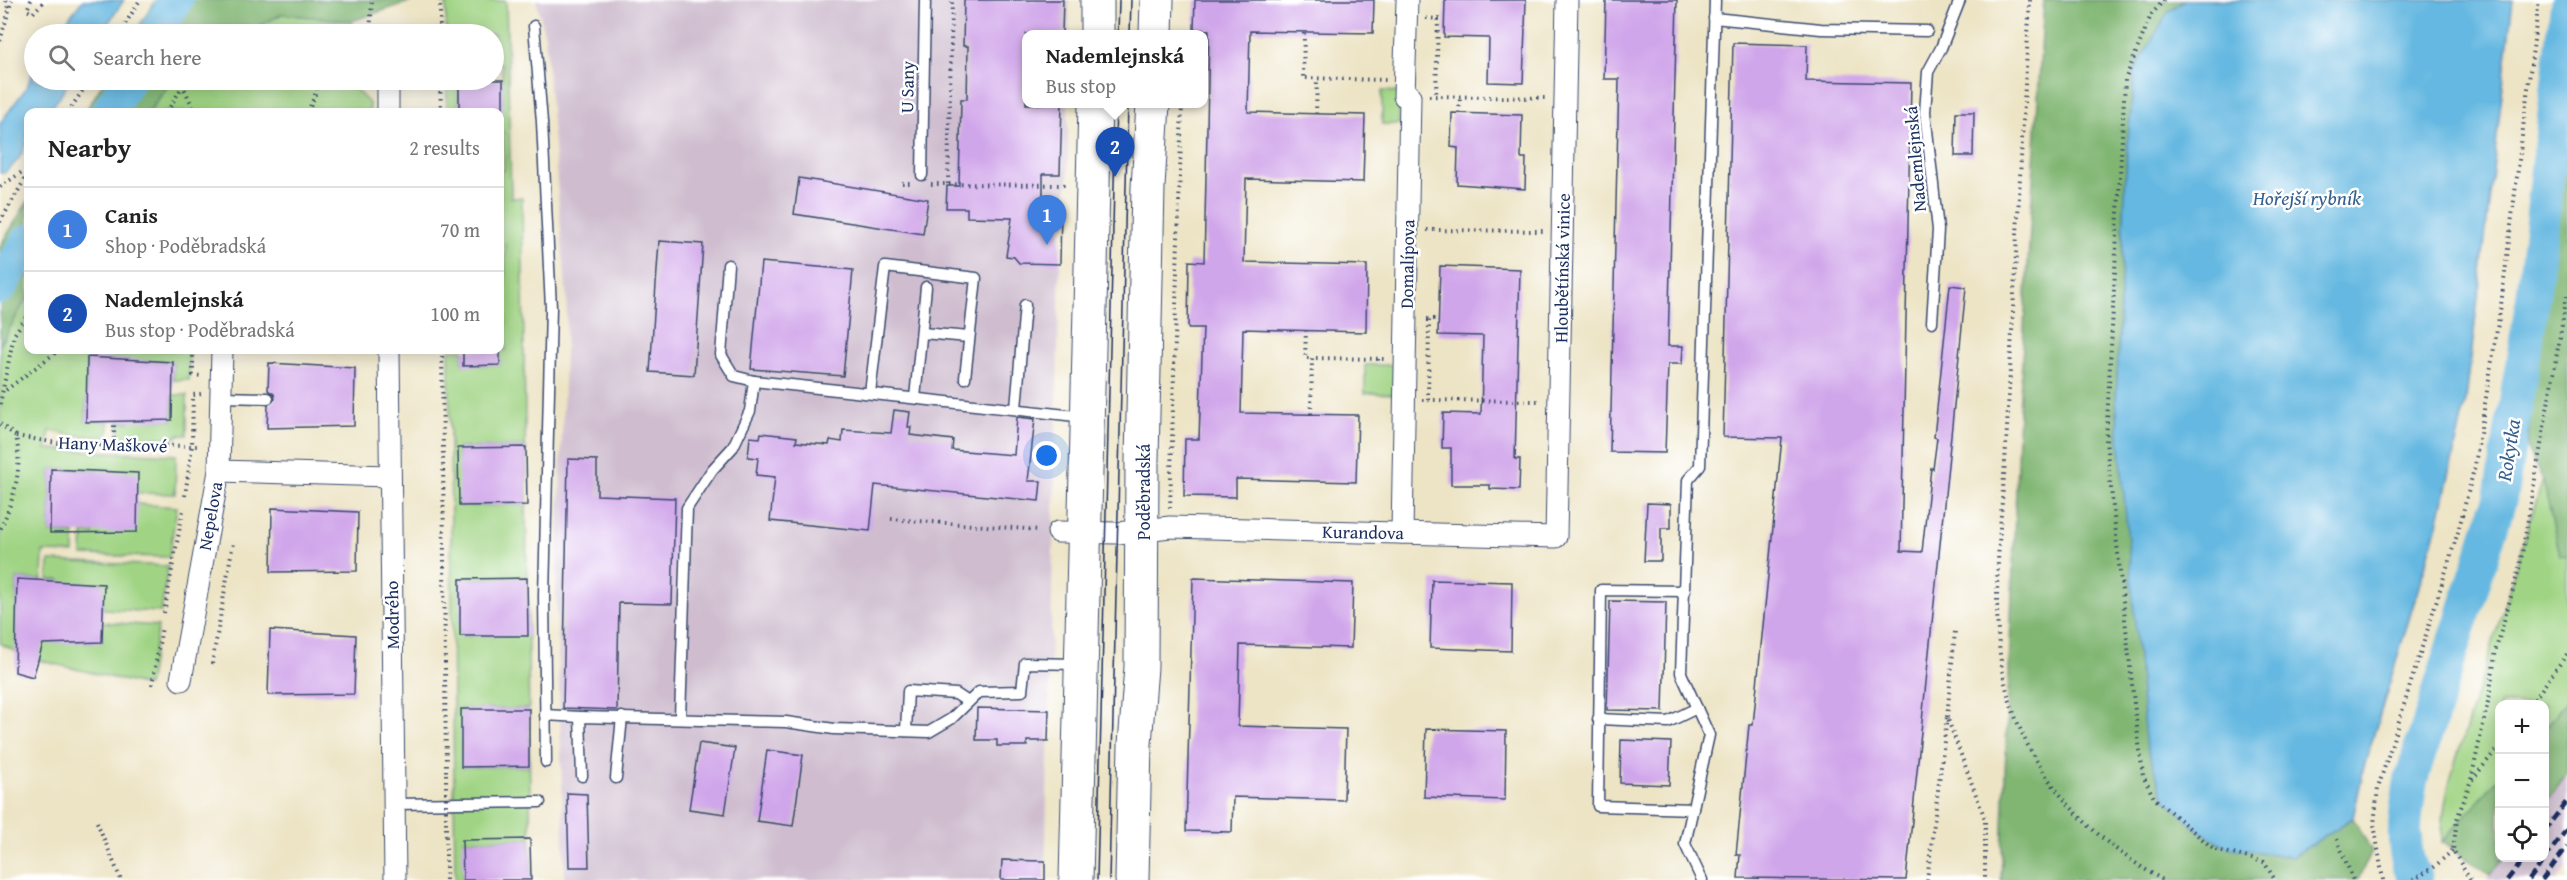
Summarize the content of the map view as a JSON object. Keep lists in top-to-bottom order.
{
  "streets": {
    "main road": ["Poděbradská"],
    "street": [
      "Domalípova",
      "Hloubětínská vinice",
      "Nepelova",
      "Kurandova",
      "Modrého"
    ],
    "lane": ["U Sany", "Nademlejnská"],
    "path": ["Hany Maškové"]
  },
  "crossings": [
    ["Domalípova", "Kurandova"],
    ["Hloubětínská vinice", "Kurandova"],
    ["Poděbradská", "Kurandova"]
  ],
  "water": ["Hořejší rybník", "Rokytka"],
  "page": {
    "search": "Search here",
    "popup": ["Nademlejnská", "Bus stop"],
    "heading": ["Nearby", "2 results"],
    "pins": ["2", "1"],
    "list": [
      {
        "mark": "1",
        "name": "Canis",
        "note": "Shop · Poděbradská",
        "value": "70 m"
      },
      {
        "mark": "2",
        "name": "Nademlejnská",
        "note": "Bus stop · Poděbradská",
        "value": "100 m"
      }
    ],
    "map_buttons": ["+", "−"]
  }
}
